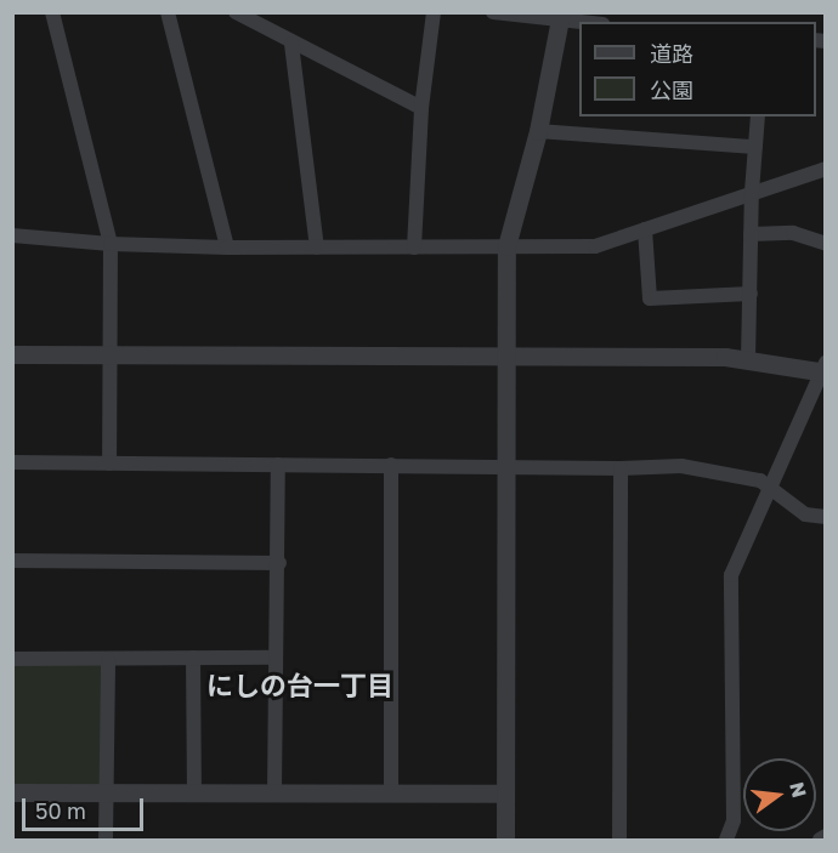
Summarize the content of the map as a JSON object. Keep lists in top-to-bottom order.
{
  "districts": ["にしの台一丁目"],
  "legend": ["道路", "公園"],
  "scale_bar": "50 m",
  "north": "right"
}
